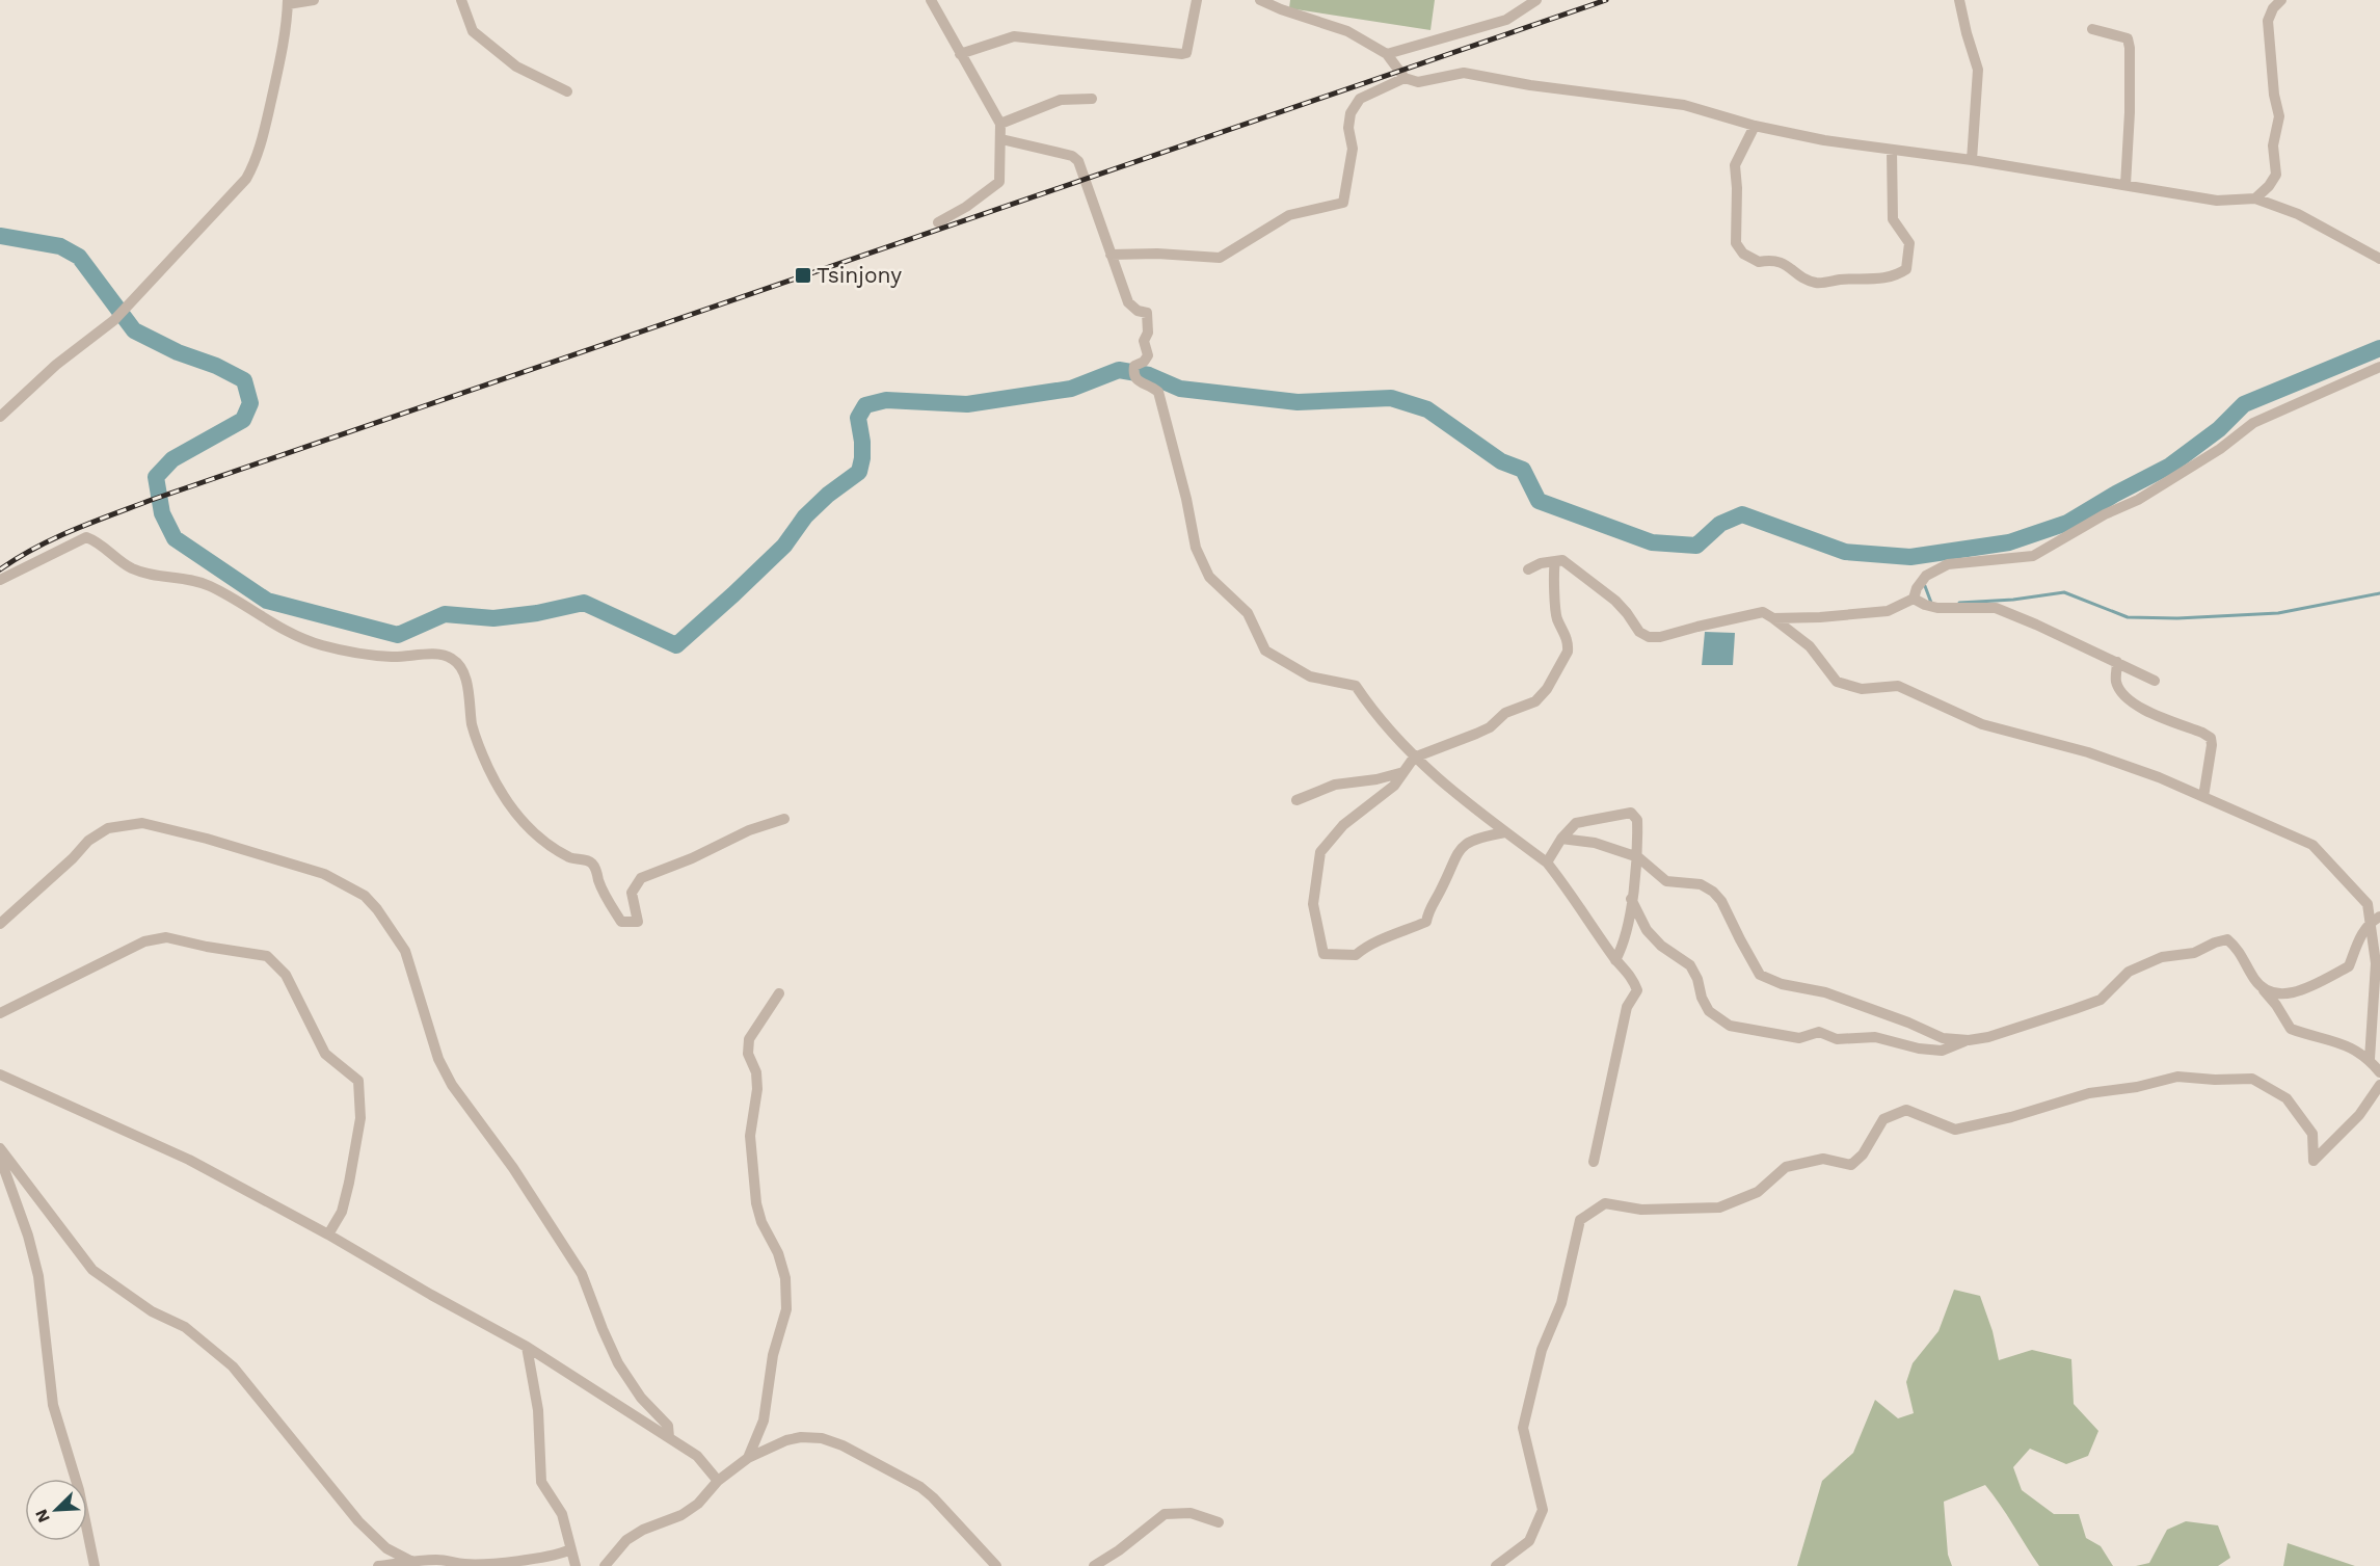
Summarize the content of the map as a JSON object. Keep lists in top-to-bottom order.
{
  "places": {
    "transit": ["Tsinjony"]
  },
  "north": "bottom left"
}
